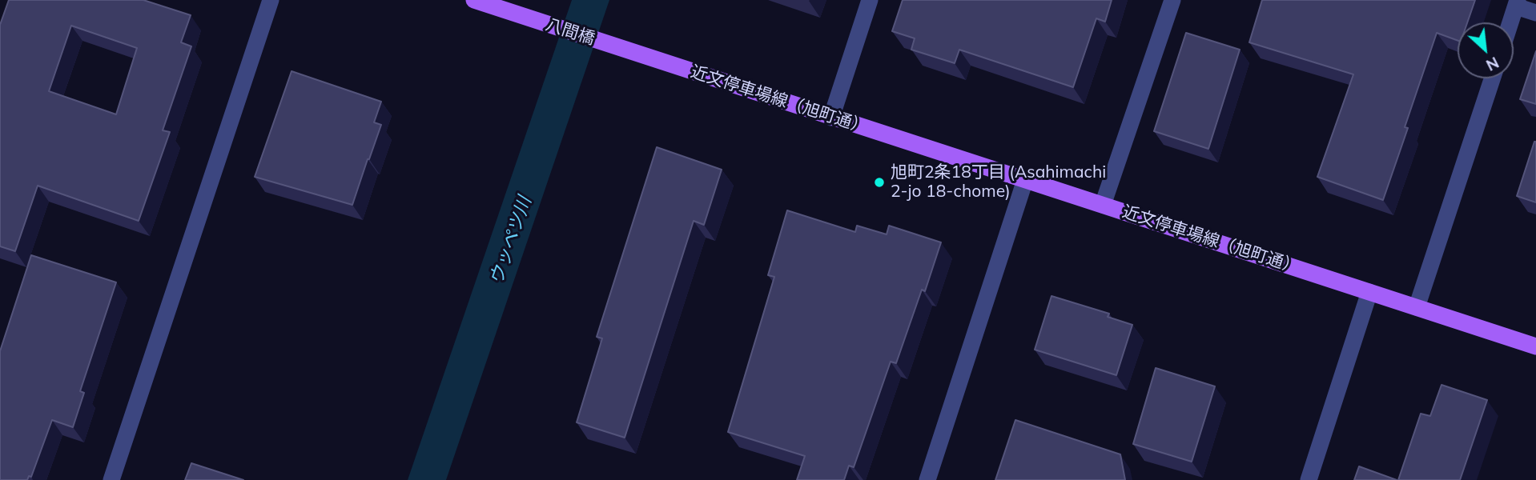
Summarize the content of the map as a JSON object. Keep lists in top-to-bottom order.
{
  "streets": {
    "main road": ["八間橋", "近文停車場線（旭町通）"]
  },
  "crossings": [
    ["八間橋", "近文停車場線（旭町通）"]
  ],
  "water": ["ウッペツ川"],
  "places": ["旭町2条18丁目 (Asahimachi 2-jo 18-chome)"],
  "north": "bottom right"
}
